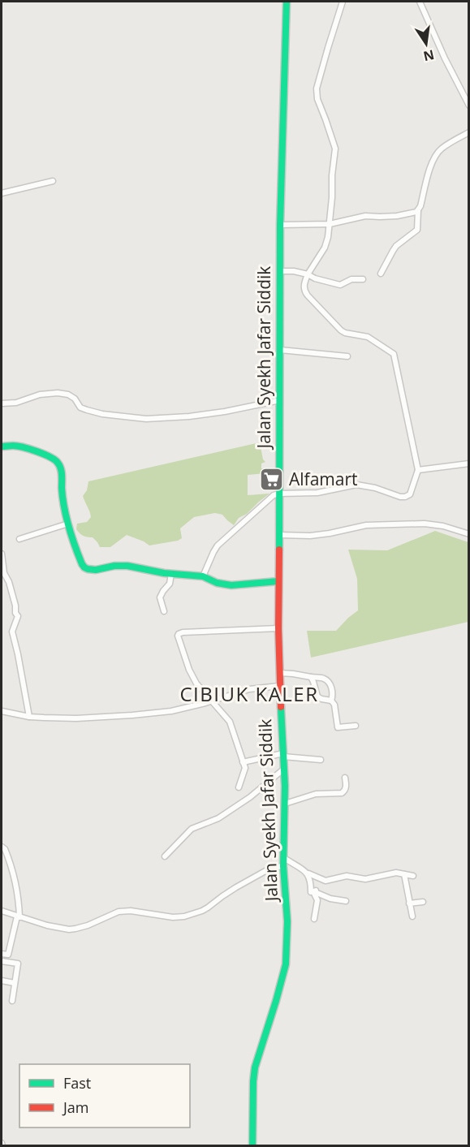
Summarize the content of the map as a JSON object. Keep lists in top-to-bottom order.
{
  "streets": {
    "main road": ["Jalan Syekh Jafar Siddik"]
  },
  "districts": ["CIBIUK KALER"],
  "places": {
    "supermarket": ["Alfamart"]
  },
  "legend": ["Fast", "Jam"],
  "north": "bottom"
}
